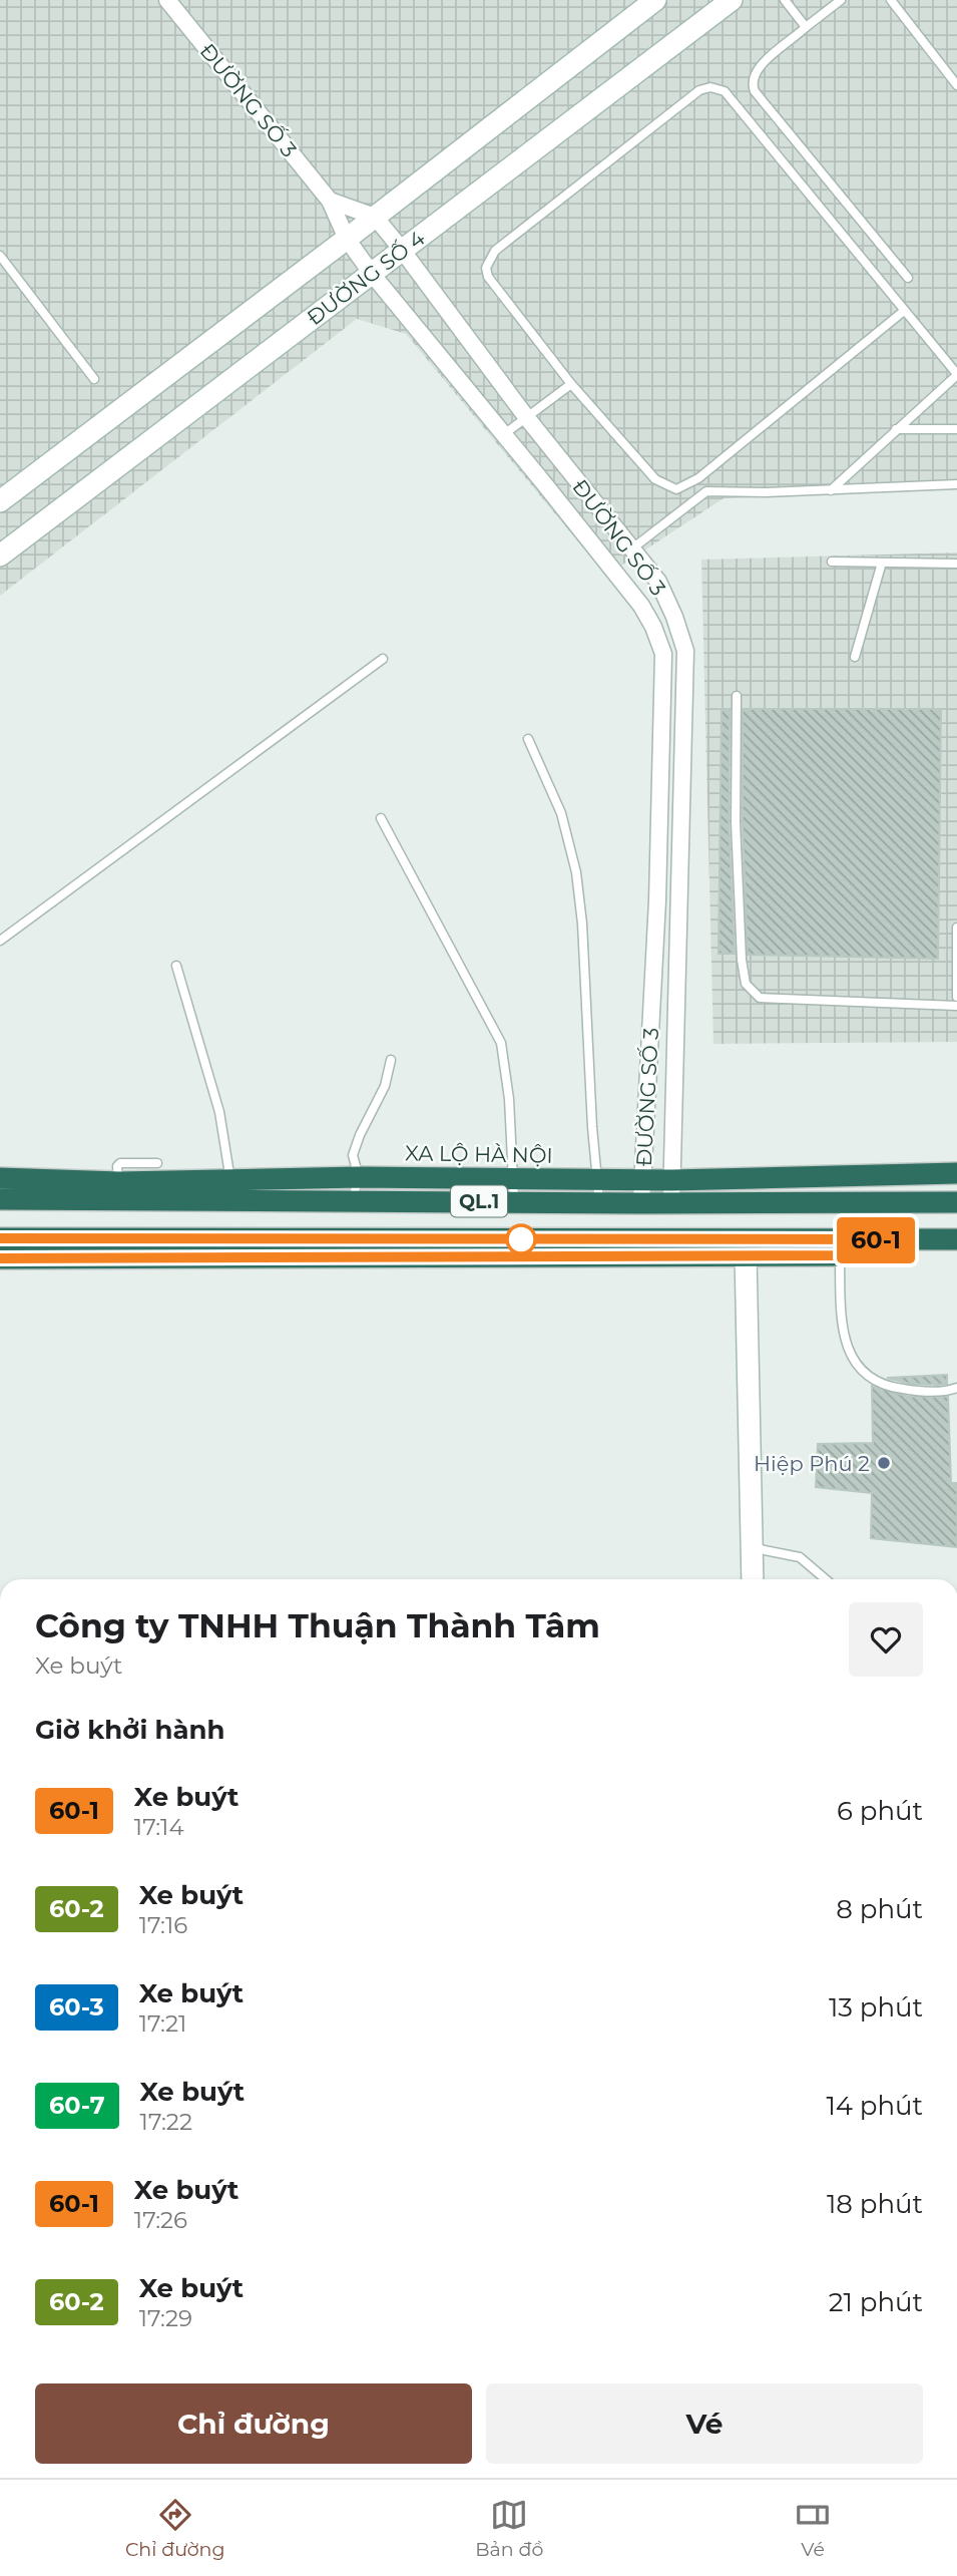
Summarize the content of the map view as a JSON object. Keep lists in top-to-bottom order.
{
  "streets": {
    "highway": ["XA LỘ HÀ NỘI", "QL.1"],
    "street": ["ĐƯỜNG SỐ 3", "ĐƯỜNG SỐ 4"]
  },
  "crossings": [
    ["ĐƯỜNG SỐ 3", "ĐƯỜNG SỐ 4"],
    ["ĐƯỜNG SỐ 3", "XA LỘ HÀ NỘI"]
  ],
  "places": ["Hiệp Phú 2"],
  "lines": ["bus line 60-1"],
  "page": {
    "on_map": "60-1",
    "heading": [
      ["Công ty TNHH Thuận Thành Tâm", "Xe buýt"],
      "Giờ khởi hành"
    ],
    "list": [
      {
        "mark": "60-1",
        "name": "Xe buýt",
        "note": "17:14",
        "value": "6 phút"
      },
      {
        "mark": "60-2",
        "name": "Xe buýt",
        "note": "17:16",
        "value": "8 phút"
      },
      {
        "mark": "60-3",
        "name": "Xe buýt",
        "note": "17:21",
        "value": "13 phút"
      },
      {
        "mark": "60-7",
        "name": "Xe buýt",
        "note": "17:22",
        "value": "14 phút"
      },
      {
        "mark": "60-1",
        "name": "Xe buýt",
        "note": "17:26",
        "value": "18 phút"
      },
      {
        "mark": "60-2",
        "name": "Xe buýt",
        "note": "17:29",
        "value": "21 phút"
      }
    ],
    "buttons": ["Chỉ đường", "Vé"],
    "tabs": ["Chỉ đường", "Bản đồ", "Vé"]
  }
}
